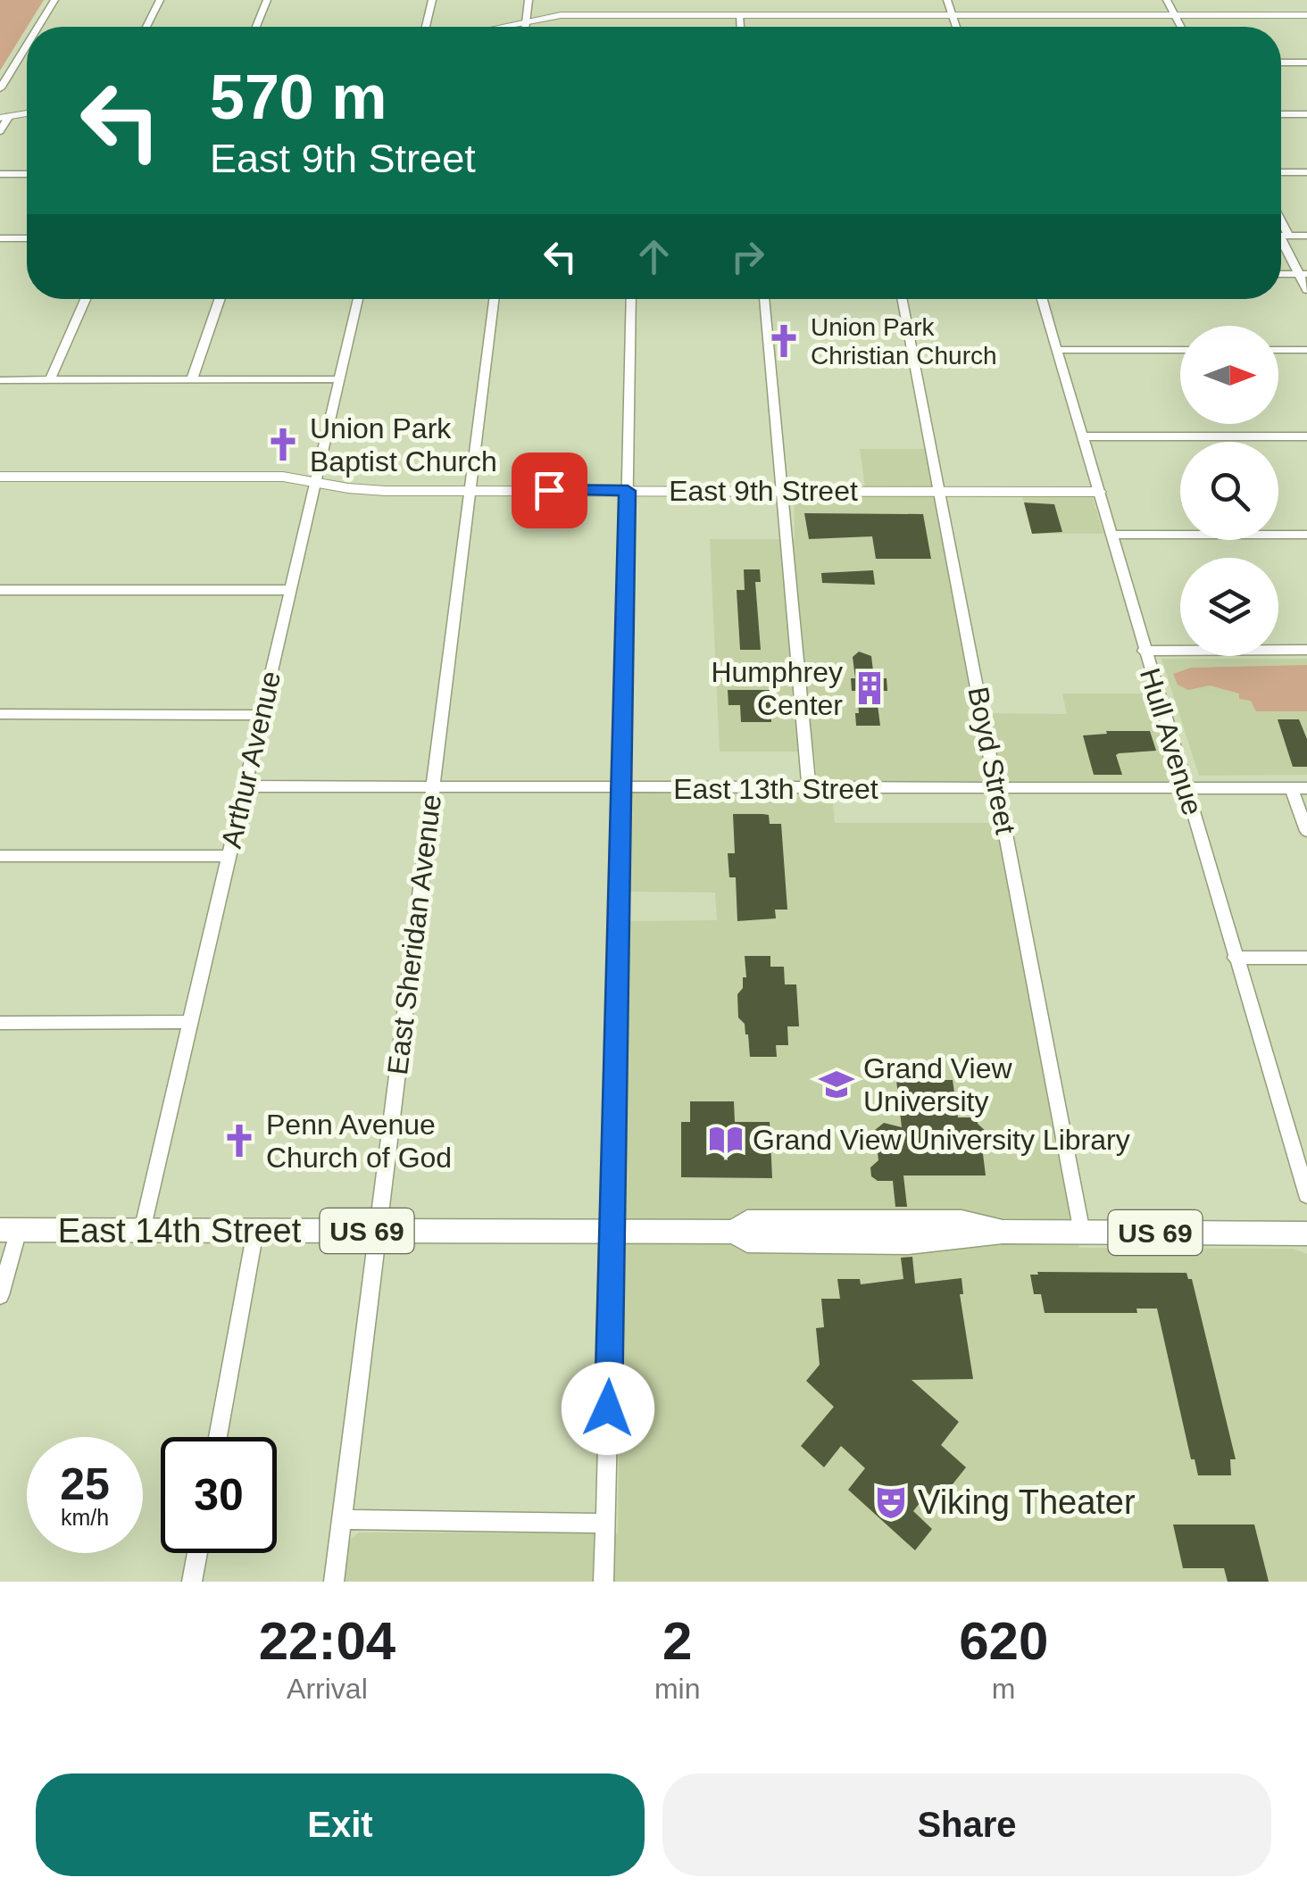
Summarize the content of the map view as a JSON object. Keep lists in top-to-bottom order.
{
  "streets": {
    "main road": ["East 14th Street", "US 69"],
    "street": [
      "East 9th Street",
      "Hull Avenue",
      "Arthur Avenue",
      "Boyd Street",
      "East 13th Street",
      "East Sheridan Avenue"
    ]
  },
  "crossings": [
    ["East 9th Street", "Hull Avenue"],
    ["East 9th Street", "Arthur Avenue"],
    ["East 9th Street", "Boyd Street"],
    ["East 9th Street", "East Sheridan Avenue"],
    ["Hull Avenue", "East 13th Street"],
    ["Arthur Avenue", "East 13th Street"],
    ["Arthur Avenue", "East 14th Street"],
    ["Boyd Street", "East 13th Street"],
    ["Boyd Street", "East 14th Street"],
    ["East 13th Street", "East Sheridan Avenue"],
    ["East Sheridan Avenue", "East 14th Street"]
  ],
  "places": {
    "church": ["Union Park Christian Church", "Union Park Baptist Church", "Penn Avenue Church of God"],
    "building": ["Humphrey Center"],
    "school or university": ["Grand View University"],
    "library": ["Grand View University Library"],
    "theatre": ["Viking Theater"]
  },
  "north": "right",
  "page": {
    "turn": ["570 m", "East 9th Street"],
    "speed": "25 km/h",
    "limit": "30",
    "eta": [
      "22:04",
      "Arrival",
      "2",
      "min",
      "620",
      "m"
    ],
    "buttons": ["Exit", "Share"]
  }
}
